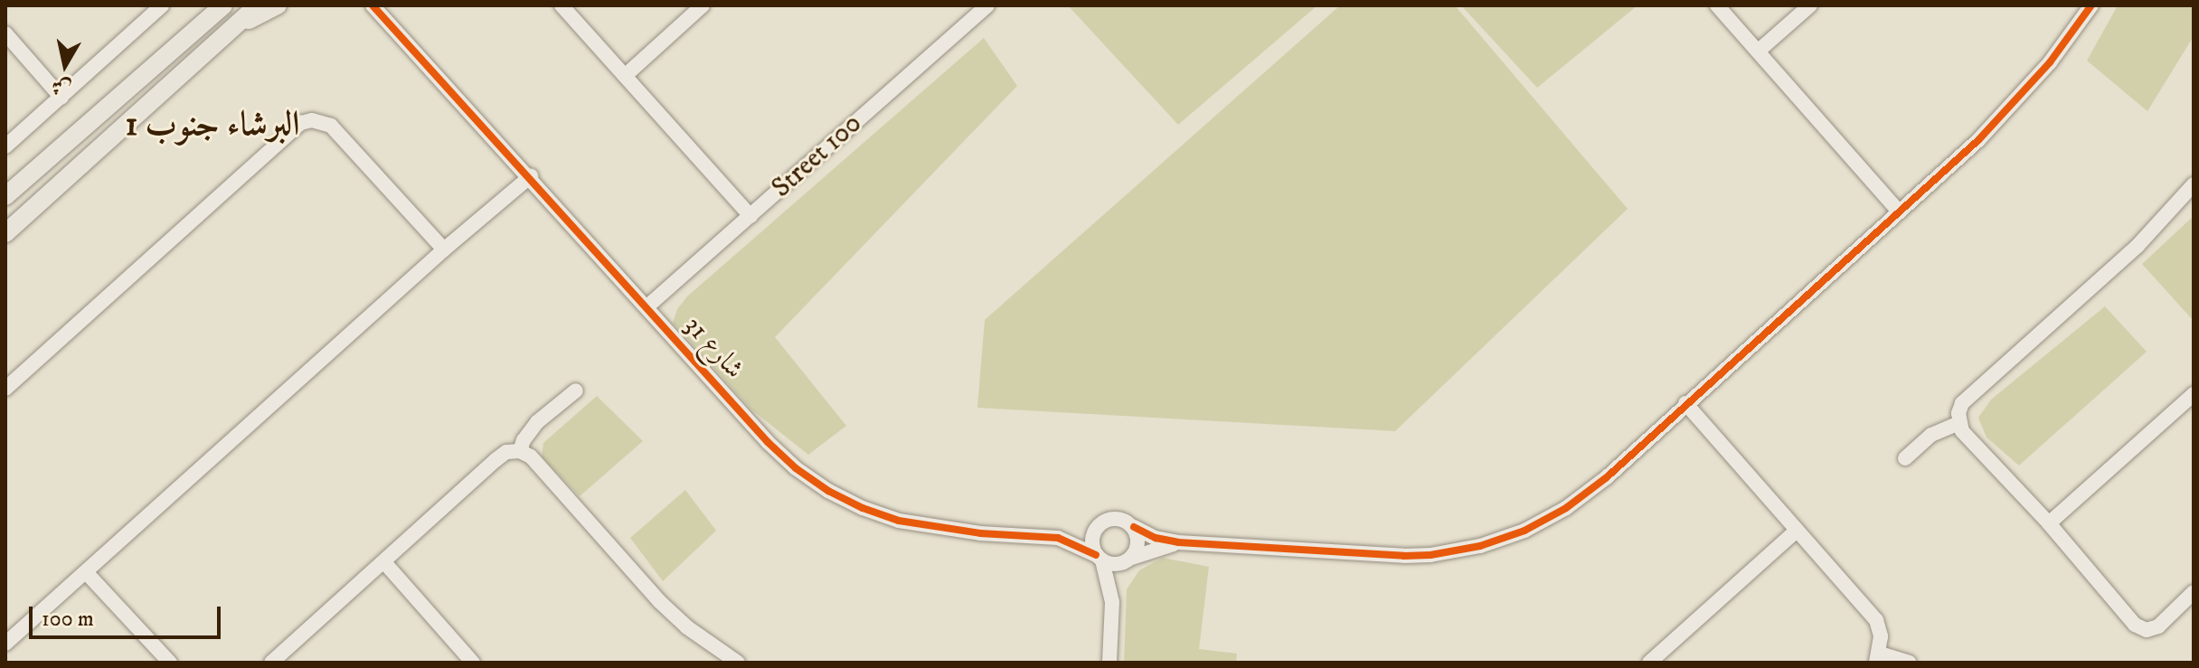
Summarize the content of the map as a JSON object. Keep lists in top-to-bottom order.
{
  "streets": {
    "street": ["Street 100", "شارع 31"]
  },
  "crossings": [
    ["Street 100", "شارع 31"]
  ],
  "districts": ["البرشاء جنوب 1"],
  "scale_bar": "100 m",
  "north": "bottom"
}
